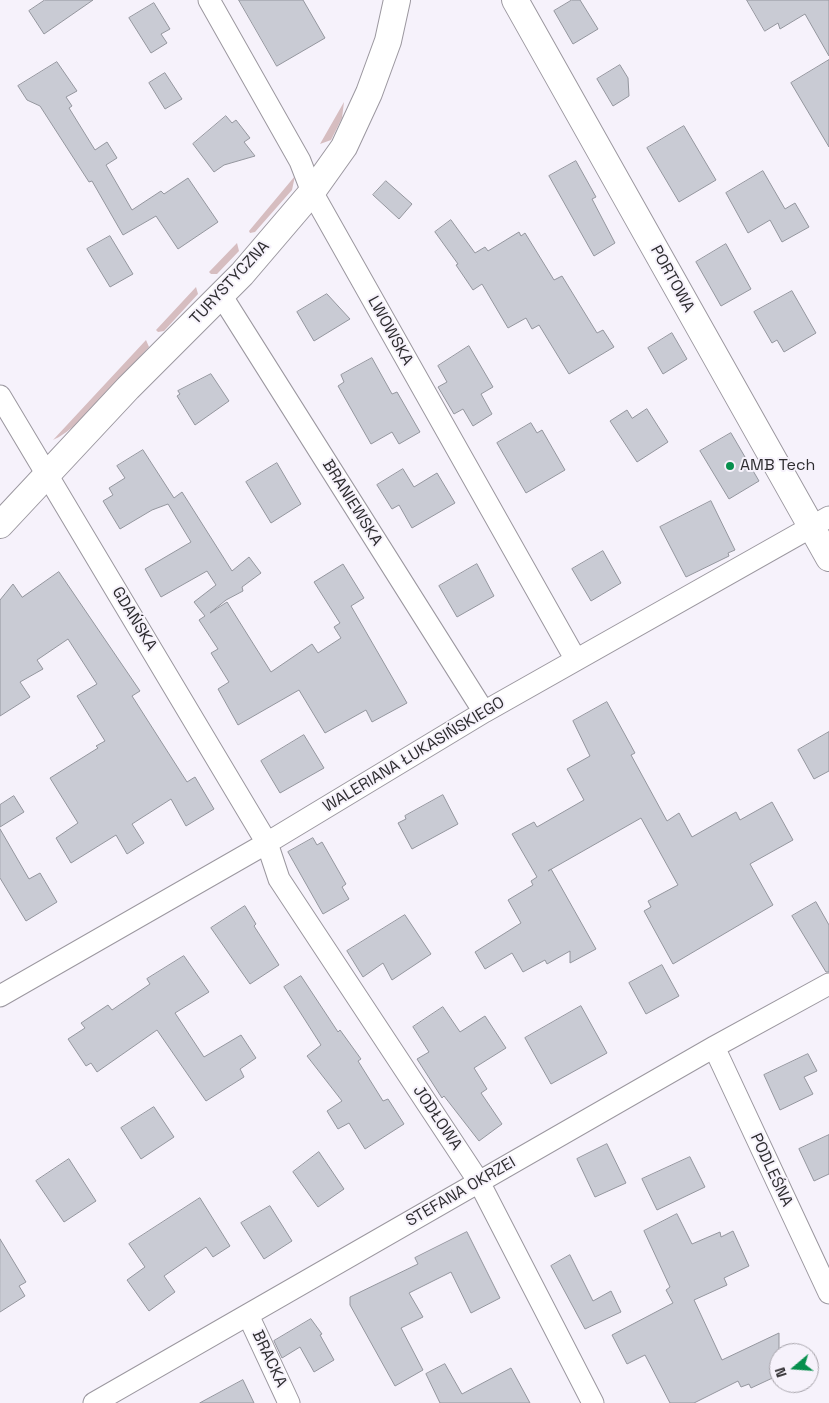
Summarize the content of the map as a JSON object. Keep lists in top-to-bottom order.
{
  "streets": {
    "street": [
      "PORTOWA",
      "TURYSTYCZNA",
      "LWOWSKA",
      "BRANIEWSKA",
      "GDAŃSKA",
      "WALERIANA ŁUKASIŃSKIEGO",
      "JODŁOWA",
      "PODLEŚNA",
      "STEFANA OKRZEI",
      "BRACKA"
    ]
  },
  "crossings": [
    ["PORTOWA", "WALERIANA ŁUKASIŃSKIEGO"],
    ["TURYSTYCZNA", "LWOWSKA"],
    ["TURYSTYCZNA", "BRANIEWSKA"],
    ["TURYSTYCZNA", "GDAŃSKA"],
    ["LWOWSKA", "WALERIANA ŁUKASIŃSKIEGO"],
    ["BRANIEWSKA", "WALERIANA ŁUKASIŃSKIEGO"],
    ["GDAŃSKA", "WALERIANA ŁUKASIŃSKIEGO"],
    ["GDAŃSKA", "JODŁOWA"],
    ["WALERIANA ŁUKASIŃSKIEGO", "JODŁOWA"],
    ["JODŁOWA", "STEFANA OKRZEI"],
    ["PODLEŚNA", "STEFANA OKRZEI"],
    ["STEFANA OKRZEI", "BRACKA"]
  ],
  "places": ["AMB Tech"],
  "north": "left"
}
